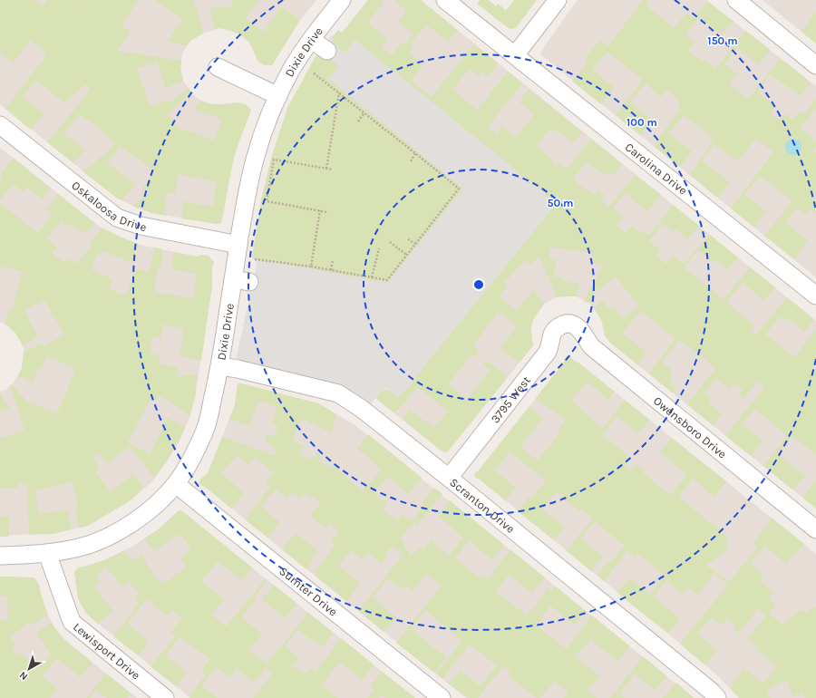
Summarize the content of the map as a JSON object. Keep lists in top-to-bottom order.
{
  "streets": {
    "street": [
      "Dixie Drive",
      "Carolina Drive",
      "Oskaloosa Drive",
      "3795 West",
      "Owensboro Drive",
      "Scranton Drive",
      "Sumter Drive",
      "Lewisport Drive"
    ]
  },
  "crossings": [
    ["Dixie Drive", "Oskaloosa Drive"],
    ["Dixie Drive", "Scranton Drive"],
    ["Dixie Drive", "Sumter Drive"],
    ["Dixie Drive", "Lewisport Drive"],
    ["3795 West", "Owensboro Drive"],
    ["3795 West", "Scranton Drive"]
  ],
  "north": "bottom left",
  "rings": ["150 m", "100 m", "50 m"]
}
